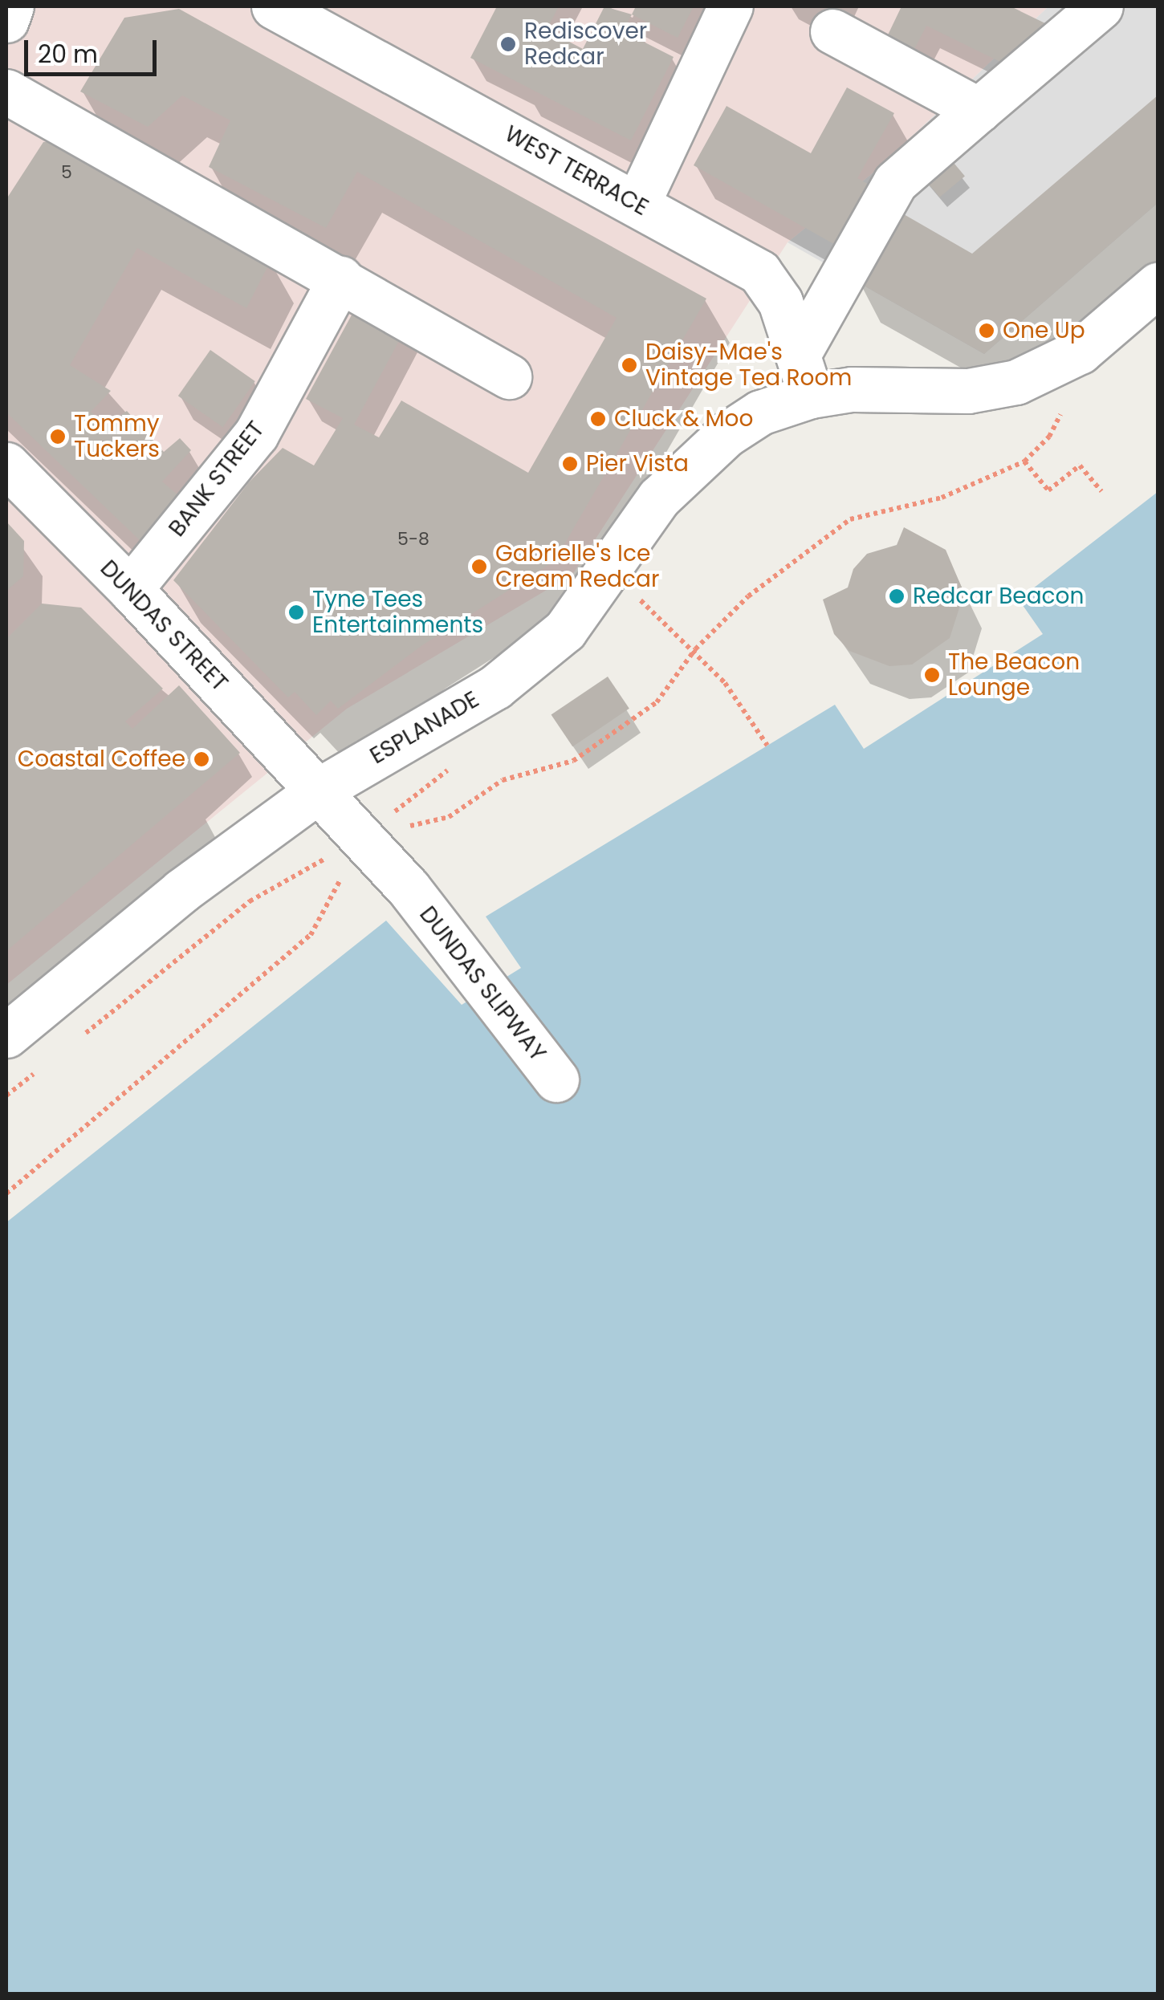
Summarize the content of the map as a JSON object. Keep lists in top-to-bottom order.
{
  "streets": {
    "street": [
      "WEST TERRACE",
      "BANK STREET",
      "DUNDAS STREET",
      "ESPLANADE",
      "DUNDAS SLIPWAY"
    ]
  },
  "crossings": [
    ["WEST TERRACE", "ESPLANADE"],
    ["BANK STREET", "DUNDAS STREET"],
    ["DUNDAS STREET", "ESPLANADE"],
    ["DUNDAS STREET", "DUNDAS SLIPWAY"]
  ],
  "places": [
    "Rediscover Redcar",
    "One Up",
    "Daisy-Mae's Vintage Tea Room",
    "Cluck & Moo",
    "Tommy Tuckers",
    "Pier Vista",
    "Gabrielle's Ice Cream Redcar",
    "Redcar Beacon",
    "Tyne Tees Entertainments",
    "The Beacon Lounge",
    "Coastal Coffee"
  ],
  "house_numbers": ["5", "5-8"],
  "scale_bar": "20 m"
}
